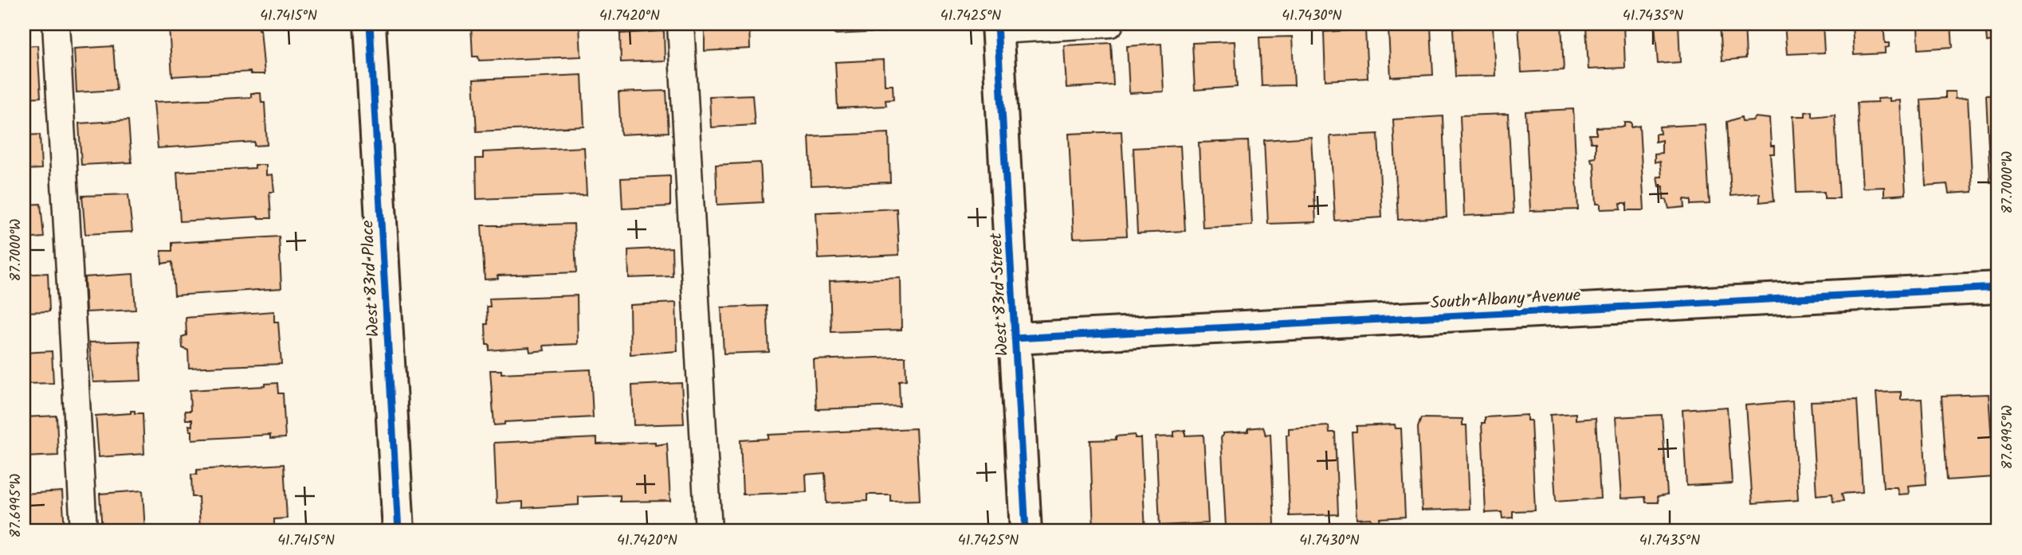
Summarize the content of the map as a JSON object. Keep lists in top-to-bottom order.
{
  "streets": {
    "street": ["West 83rd Place", "West 83rd Street", "South Albany Avenue"]
  },
  "crossings": [
    ["West 83rd Street", "South Albany Avenue"]
  ],
  "coordinates": [
    "41.7415°N",
    "41.7420°N",
    "41.7425°N",
    "41.7430°N",
    "41.7435°N",
    "87.7000°W",
    "87.6995°W"
  ]
}
